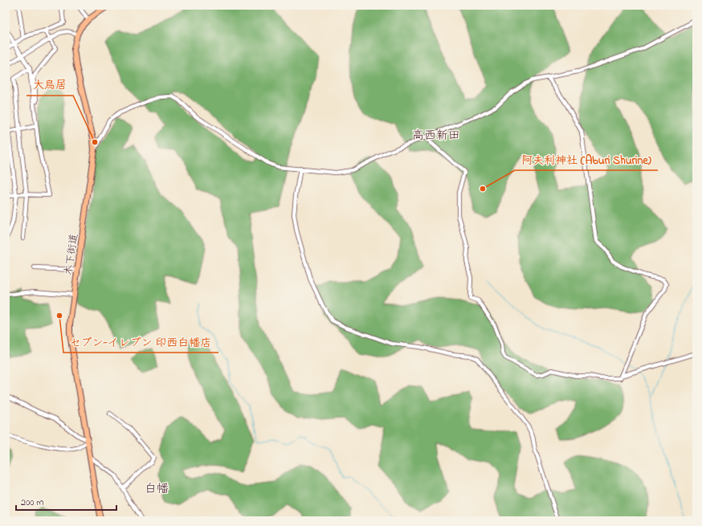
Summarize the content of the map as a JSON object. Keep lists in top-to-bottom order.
{
  "streets": {
    "main road": ["木下街道"]
  },
  "districts": ["高西新田", "白幡"],
  "places": ["大鳥居", "阿夫利神社 (Aburi Shurine)", "セブン-イレブン 印西白幡店"],
  "scale_bar": "200 m"
}
